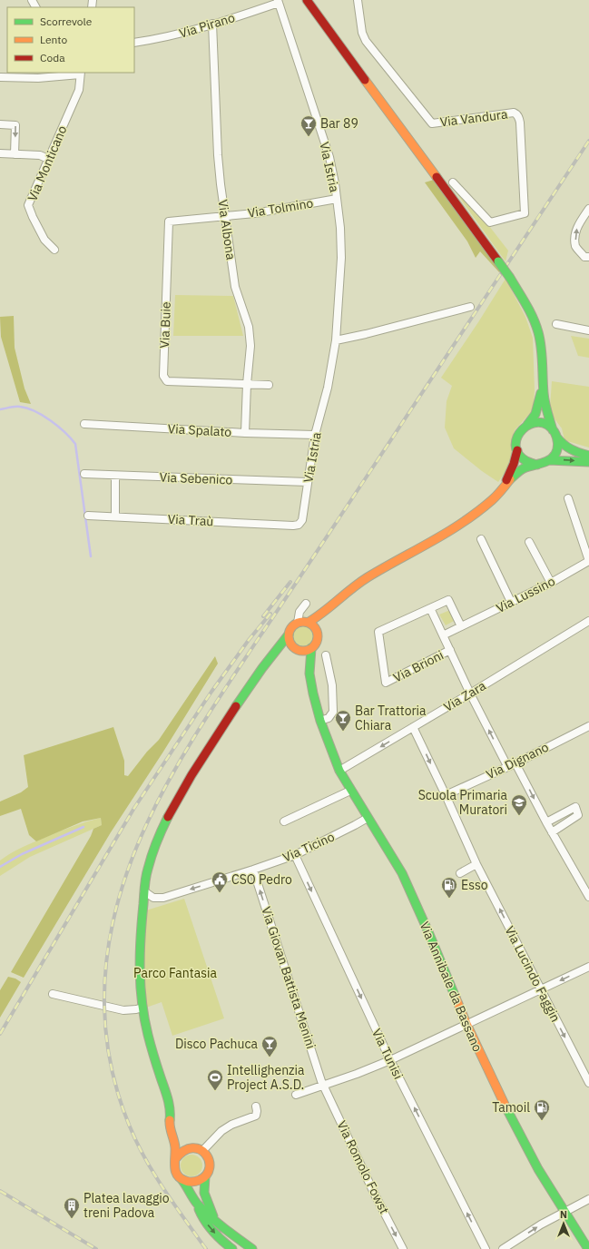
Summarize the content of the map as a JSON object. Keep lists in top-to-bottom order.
{
  "streets": {
    "main road": ["Via Annibale da Bassano"],
    "street": [
      "Via Pirano",
      "Via Vandura",
      "Via Monticano",
      "Via Istria",
      "Via Tolmino",
      "Via Albona",
      "Via Buie",
      "Via Spalato",
      "Via Sebenico",
      "Via Traù",
      "Via Lussino",
      "Via Brioni",
      "Via Zara",
      "Via Dignano",
      "Via Ticino",
      "Via Lucindo Faggin",
      "Via Giovan Battista Menini",
      "Via Tunisi",
      "Via Romolo Fowst"
    ]
  },
  "crossings": [
    ["Via Pirano", "Via Istria"],
    ["Via Pirano", "Via Albona"],
    ["Via Istria", "Via Tolmino"],
    ["Via Istria", "Via Spalato"],
    ["Via Istria", "Via Sebenico"],
    ["Via Istria", "Via Traù"],
    ["Via Tolmino", "Via Albona"],
    ["Via Tolmino", "Via Buie"],
    ["Via Albona", "Via Buie"],
    ["Via Albona", "Via Spalato"],
    ["Via Zara", "Via Lucindo Faggin"],
    ["Via Zara", "Via Annibale da Bassano"],
    ["Via Dignano", "Via Lucindo Faggin"],
    ["Via Ticino", "Via Giovan Battista Menini"],
    ["Via Ticino", "Via Annibale da Bassano"],
    ["Via Ticino", "Via Tunisi"],
    ["Via Giovan Battista Menini", "Via Romolo Fowst"]
  ],
  "one_way": ["Via Ticino", "Via Giovan Battista Menini", "Via Romolo Fowst"],
  "parks": ["Parco Fantasia"],
  "places": {
    "bar": ["Bar 89", "Bar Trattoria Chiara", "Disco Pachuca"],
    "school or university": ["Scuola Primaria Muratori"],
    "public building": ["CSO Pedro"],
    "fuel station": ["Esso", "Tamoil"],
    "sports": ["Intellighenzia Project A.S.D."],
    "building": ["Platea lavaggio treni Padova"]
  },
  "legend": ["Scorrevole", "Lento", "Coda"],
  "north": "top"
}
